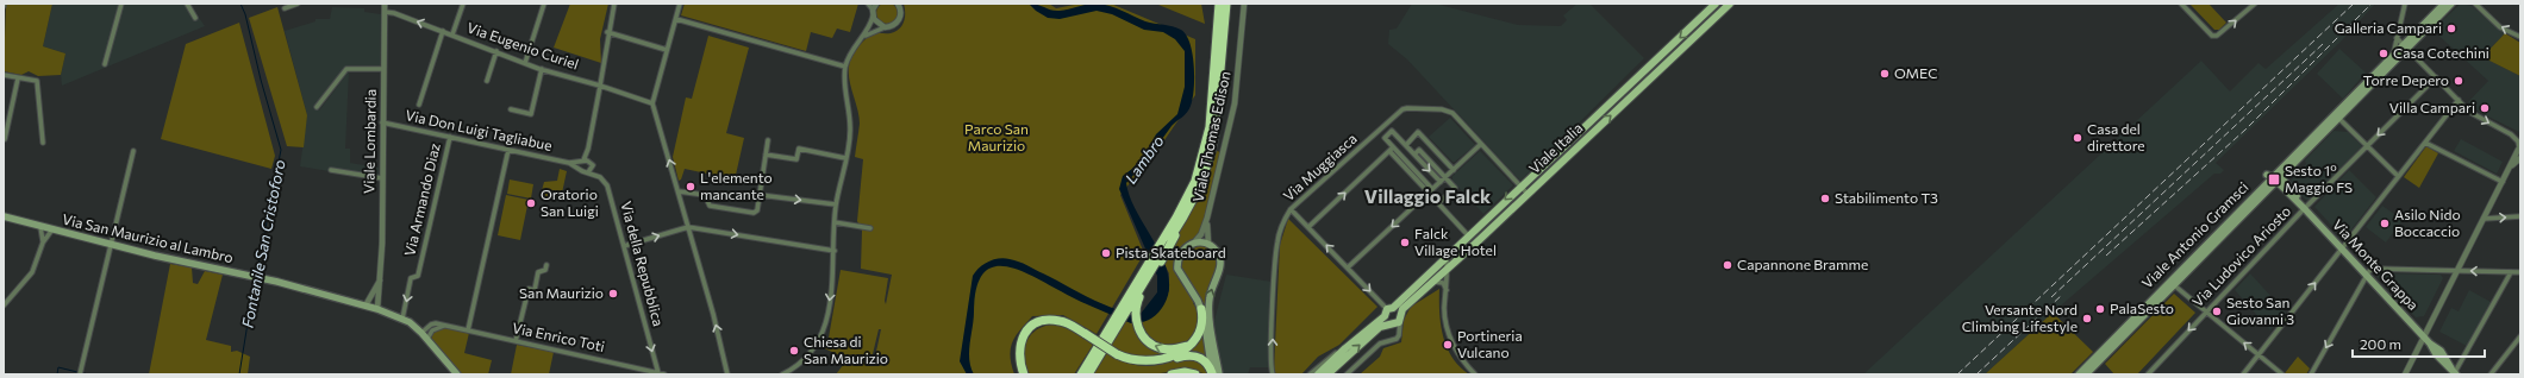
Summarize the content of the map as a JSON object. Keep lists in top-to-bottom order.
{
  "streets": {
    "main road": [
      "Viale Italia",
      "Viale Antonio Gramsci",
      "Via San Maurizio al Lambro",
      "Via Monte Grappa"
    ],
    "street": [
      "Via Eugenio Curiel",
      "Via Don Luigi Tagliabue",
      "Viale Thomas Edison",
      "Viale Lombardia",
      "Via Muggiasca",
      "Via Armando Diaz",
      "Via Ludovico Ariosto",
      "Via della Repubblica",
      "Via Enrico Toti"
    ]
  },
  "crossings": [
    ["Via Eugenio Curiel", "Viale Lombardia"],
    ["Via Don Luigi Tagliabue", "Viale Lombardia"],
    ["Via Don Luigi Tagliabue", "Via Armando Diaz"],
    ["Via Don Luigi Tagliabue", "Via della Repubblica"],
    ["Viale Lombardia", "Via San Maurizio al Lambro"],
    ["Via Armando Diaz", "Via San Maurizio al Lambro"],
    ["Viale Antonio Gramsci", "Via Monte Grappa"],
    ["Via San Maurizio al Lambro", "Via Enrico Toti"],
    ["Via Ludovico Ariosto", "Via Monte Grappa"],
    ["Via della Repubblica", "Via Enrico Toti"]
  ],
  "one_way": [
    "Via Muggiasca",
    "Via Armando Diaz",
    "Via Ludovico Ariosto",
    "Via della Repubblica"
  ],
  "districts": ["Villaggio Falck"],
  "water": ["Lambro", "Fontanile San Cristoforo"],
  "parks": ["Parco San Maurizio"],
  "places": {
    "other": [
      "Galleria Campari",
      "Casa Cotechini",
      "OMEC",
      "Torre Depero",
      "Villa Campari",
      "Casa del direttore",
      "L'elemento mancante",
      "Stabilimento T3",
      "Oratorio San Luigi",
      "Asilo Nido Boccaccio",
      "Falck Village Hotel",
      "Pista Skateboard",
      "Capannone Bramme",
      "San Maurizio",
      "PalaSesto",
      "Sesto San Giovanni 3",
      "Versante Nord Climbing Lifestyle",
      "Portineria Vulcano",
      "Chiesa di San Maurizio"
    ],
    "transit": ["Sesto 1º Maggio FS"]
  },
  "scale_bar": "200 m"
}
